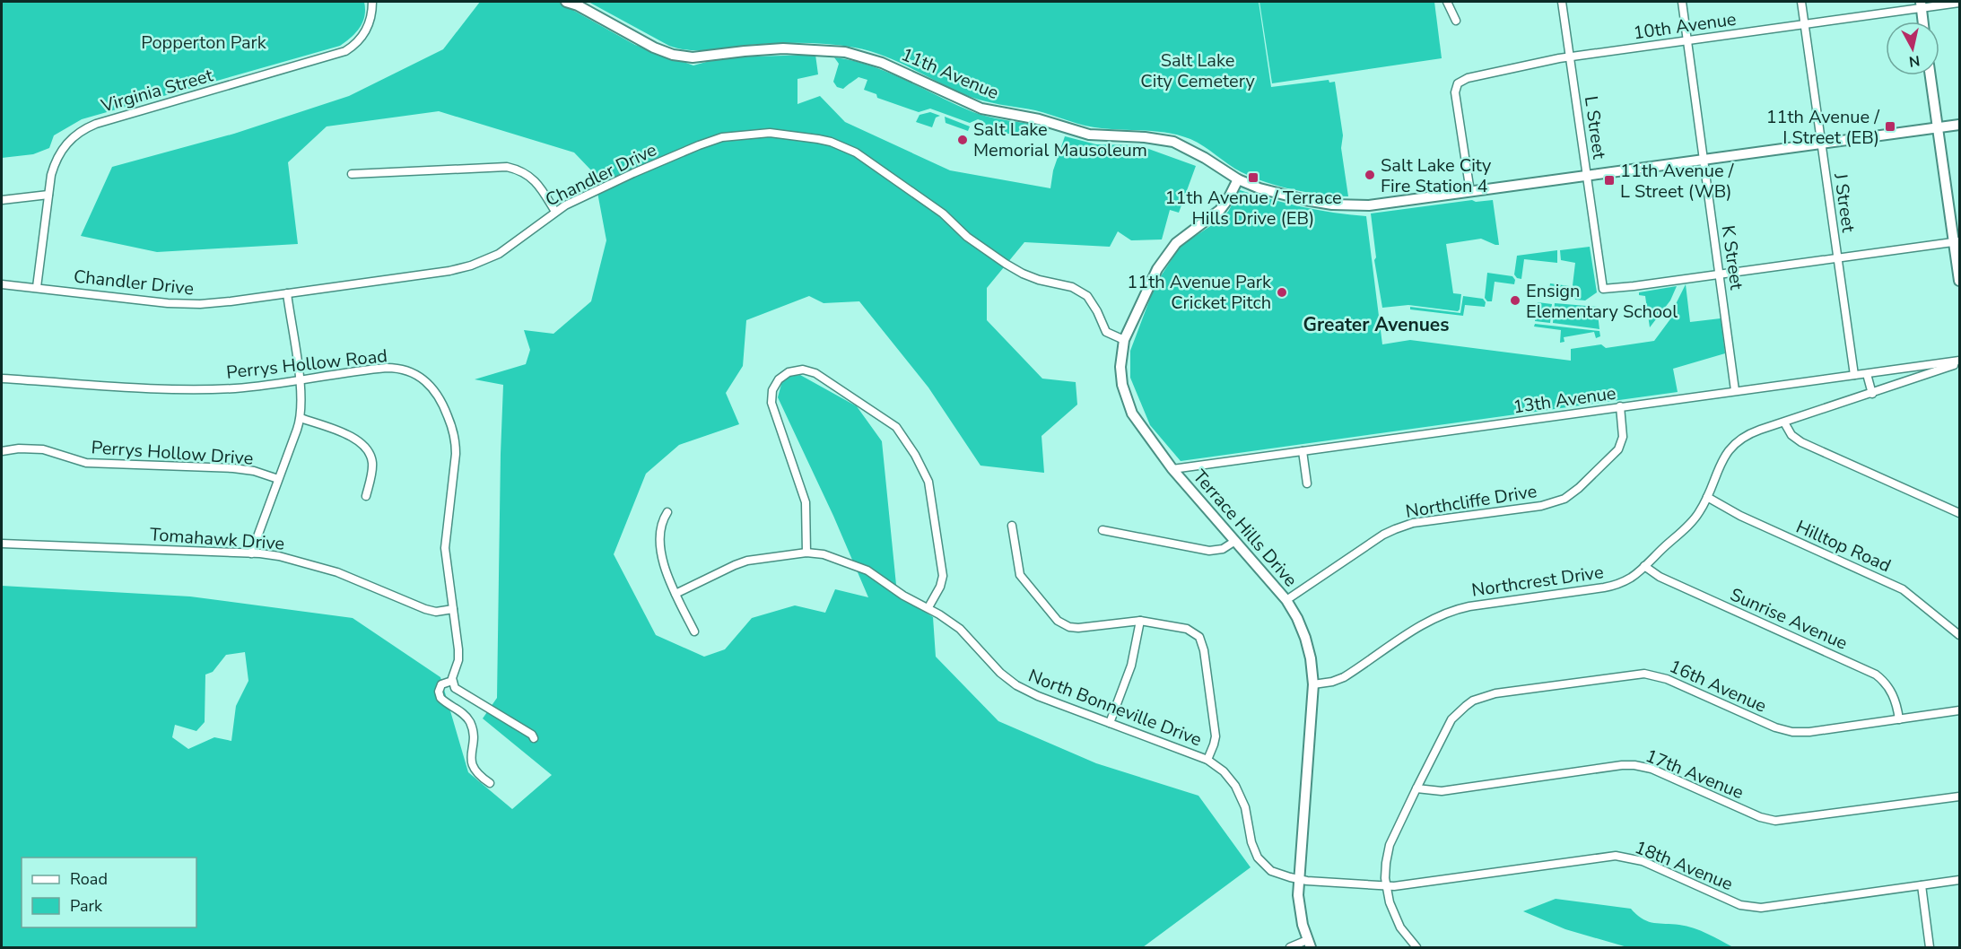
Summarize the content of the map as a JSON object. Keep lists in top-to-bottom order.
{
  "streets": {
    "street": [
      "10th Avenue",
      "11th Avenue",
      "Virginia Street",
      "L Street",
      "Chandler Drive",
      "J Street",
      "K Street",
      "Perrys Hollow Road",
      "13th Avenue",
      "Perrys Hollow Drive",
      "Northcliffe Drive",
      "Terrace Hills Drive",
      "Tomahawk Drive",
      "Hilltop Road",
      "Northcrest Drive",
      "Sunrise Avenue",
      "16th Avenue",
      "North Bonneville Drive",
      "17th Avenue",
      "18th Avenue"
    ]
  },
  "crossings": [
    ["10th Avenue", "11th Avenue"],
    ["10th Avenue", "L Street"],
    ["10th Avenue", "J Street"],
    ["10th Avenue", "K Street"],
    ["11th Avenue", "L Street"],
    ["11th Avenue", "J Street"],
    ["11th Avenue", "K Street"],
    ["11th Avenue", "Terrace Hills Drive"],
    ["Virginia Street", "Chandler Drive"],
    ["L Street", "K Street"],
    ["Chandler Drive", "Terrace Hills Drive"],
    ["J Street", "13th Avenue"],
    ["K Street", "13th Avenue"],
    ["Perrys Hollow Road", "Tomahawk Drive"],
    ["13th Avenue", "Northcliffe Drive"],
    ["13th Avenue", "Terrace Hills Drive"],
    ["13th Avenue", "Northcrest Drive"],
    ["Northcliffe Drive", "Terrace Hills Drive"],
    ["Terrace Hills Drive", "Northcrest Drive"],
    ["Terrace Hills Drive", "North Bonneville Drive"],
    ["Terrace Hills Drive", "18th Avenue"],
    ["Hilltop Road", "Northcrest Drive"],
    ["Northcrest Drive", "Sunrise Avenue"],
    ["Sunrise Avenue", "16th Avenue"],
    ["16th Avenue", "17th Avenue"],
    ["16th Avenue", "18th Avenue"],
    ["North Bonneville Drive", "18th Avenue"]
  ],
  "districts": ["Greater Avenues"],
  "parks": ["Popperton Park", "Salt Lake City Cemetery"],
  "places": {
    "transit": ["11th Avenue / I Street (EB)", "11th Avenue / Terrace Hills Drive (EB)", "11th Avenue / L Street (WB)"],
    "other": [
      "Salt Lake Memorial Mausoleum",
      "Salt Lake City Fire Station 4",
      "11th Avenue Park Cricket Pitch",
      "Ensign Elementary School"
    ]
  },
  "legend": ["Road", "Park"],
  "north": "bottom"
}
